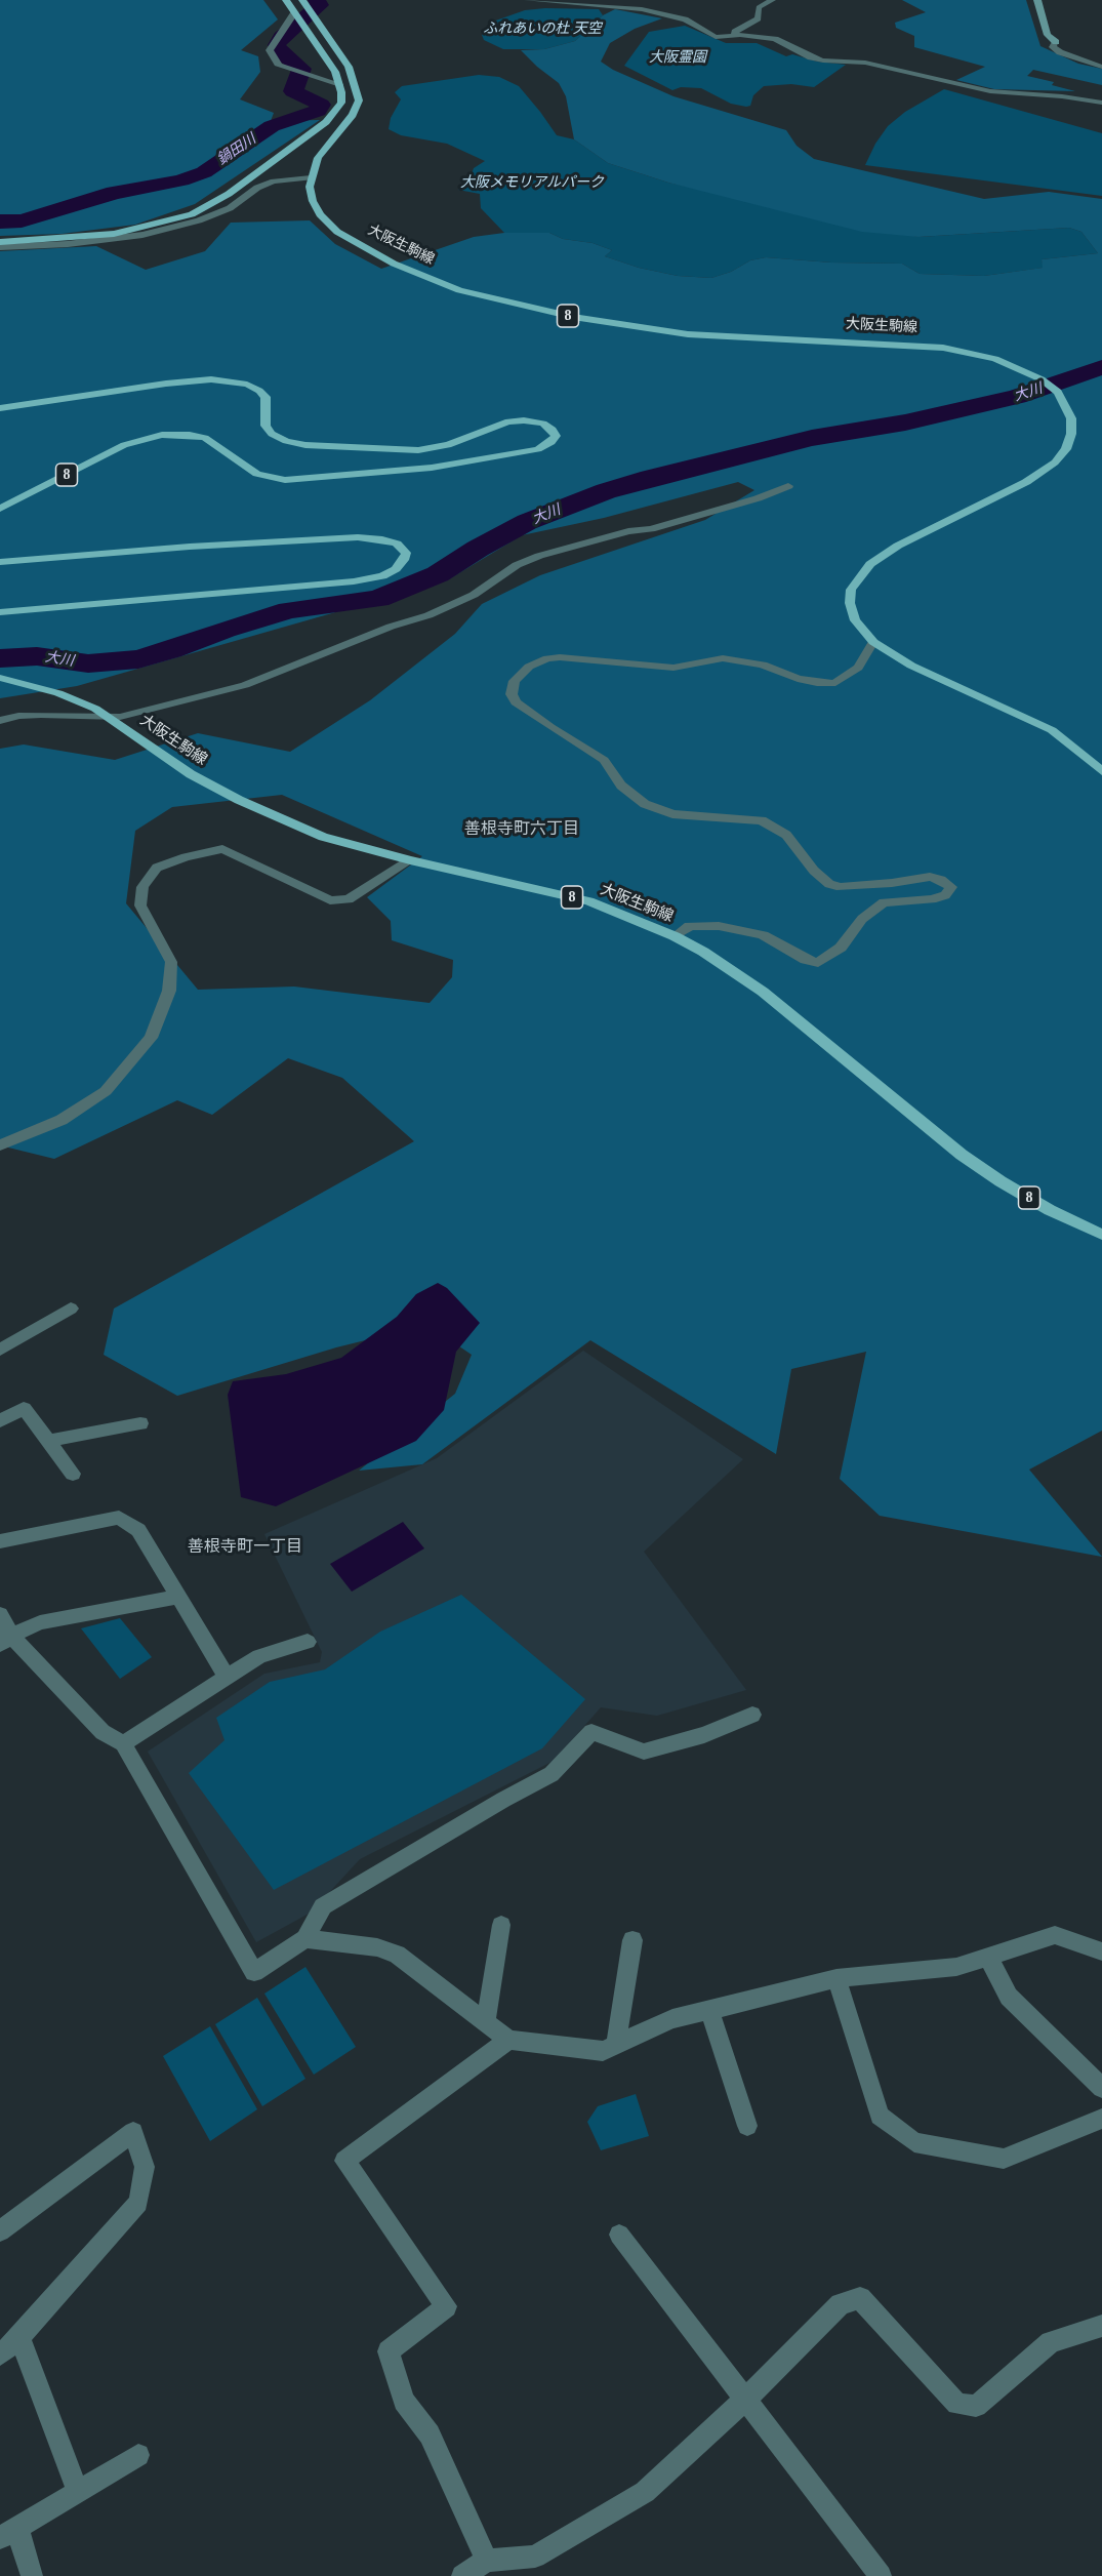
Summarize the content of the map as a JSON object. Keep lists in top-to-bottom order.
{
  "streets": {
    "main road": ["大阪生駒線", "8"]
  },
  "districts": ["善根寺町六丁目", "善根寺町一丁目"],
  "water": ["鍋田川", "大川"],
  "parks": ["ふれあいの杜 天空", "大阪霊園", "大阪メモリアルパーク"]
}
